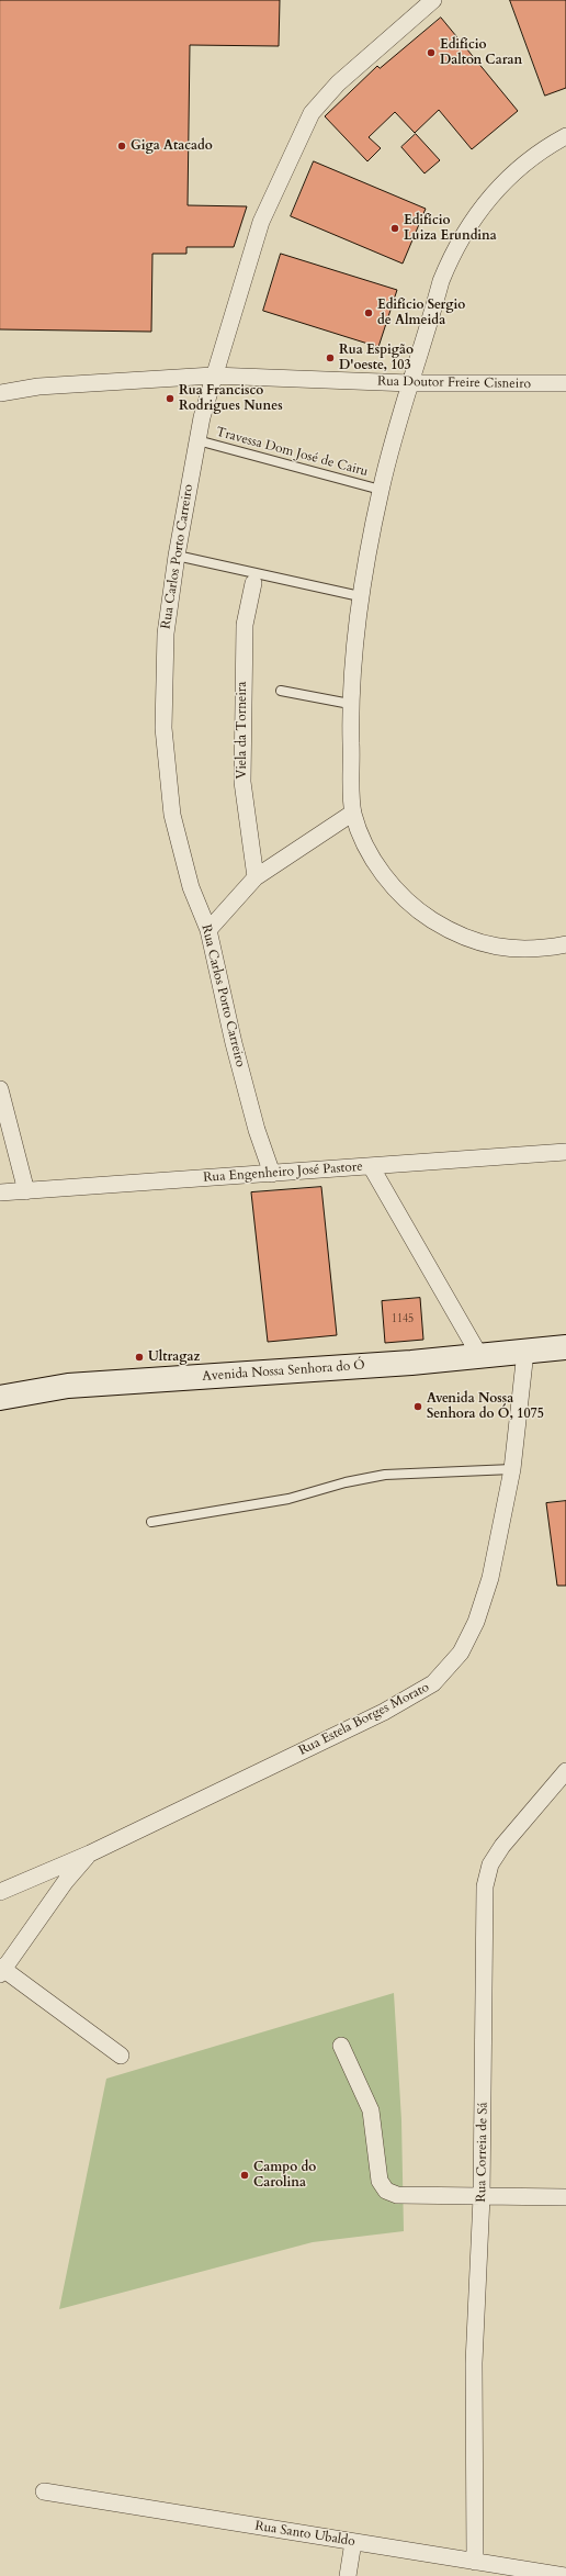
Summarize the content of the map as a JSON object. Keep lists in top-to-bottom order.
{
  "streets": {
    "main road": ["Avenida Nossa Senhora do Ó"],
    "street": [
      "Rua Doutor Freire Cisneiro",
      "Rua Carlos Porto Carreiro",
      "Viela da Torneira",
      "Rua Engenheiro José Pastore",
      "Rua Estela Borges Morato",
      "Rua Correia de Sá",
      "Rua Santo Ubaldo"
    ],
    "lane": ["Travessa Dom José de Cairu"]
  },
  "crossings": [
    ["Rua Doutor Freire Cisneiro", "Rua Carlos Porto Carreiro"],
    ["Travessa Dom José de Cairu", "Rua Carlos Porto Carreiro"],
    ["Rua Carlos Porto Carreiro", "Rua Engenheiro José Pastore"],
    ["Avenida Nossa Senhora do Ó", "Rua Estela Borges Morato"],
    ["Rua Correia de Sá", "Rua Santo Ubaldo"]
  ],
  "places": [
    "Edifício Dalton Caran",
    "Giga Atacado",
    "Edifício Luiza Erundina",
    "Edifício Sergio de Almeida",
    "Rua Espigão D'oeste, 103",
    "Rua Francisco Rodrigues Nunes",
    "Ultragaz",
    "Avenida Nossa Senhora do Ó, 1075",
    "Campo do Carolina"
  ],
  "house_numbers": ["1145"]
}
